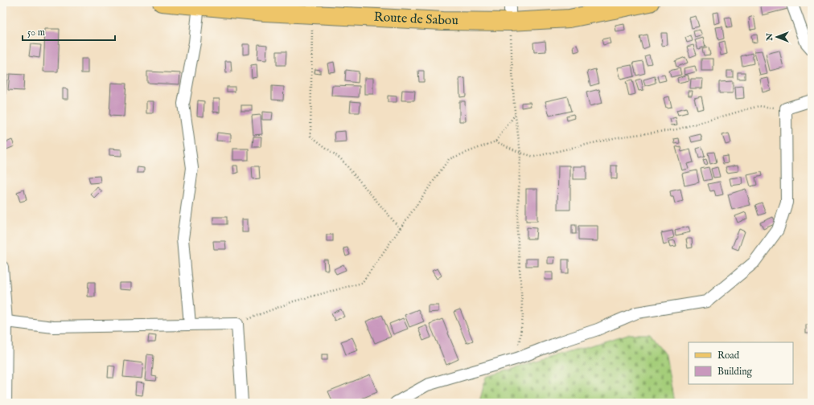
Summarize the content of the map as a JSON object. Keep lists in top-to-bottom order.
{
  "streets": {
    "main road": ["Route de Sabou"]
  },
  "legend": ["Road", "Building"],
  "scale_bar": "50 m",
  "north": "left"
}
